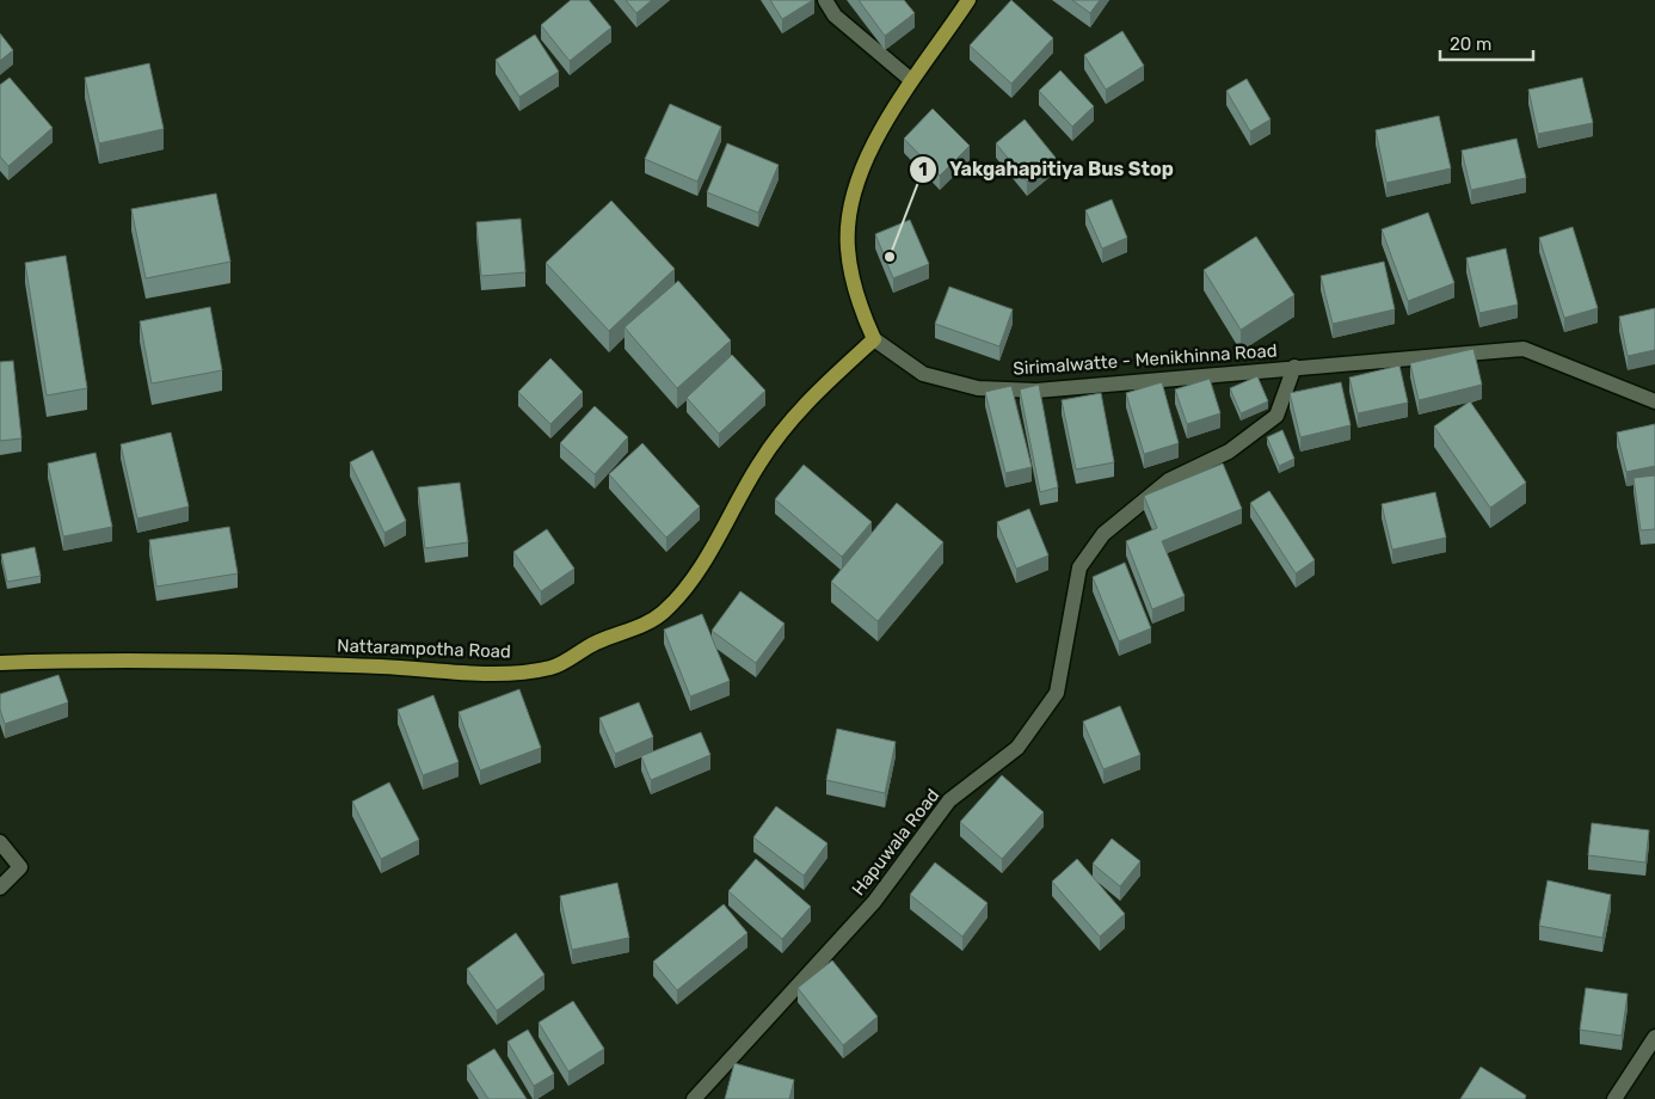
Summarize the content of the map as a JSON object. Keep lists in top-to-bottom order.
{
  "streets": {
    "main road": ["Nattarampotha Road"],
    "street": ["Sirimalwatte - Menikhinna Road", "Hapuwala Road"]
  },
  "crossings": [
    ["Sirimalwatte - Menikhinna Road", "Nattarampotha Road"],
    ["Sirimalwatte - Menikhinna Road", "Hapuwala Road"]
  ],
  "places": ["Yakgahapitiya Bus Stop"],
  "scale_bar": "20 m"
}
